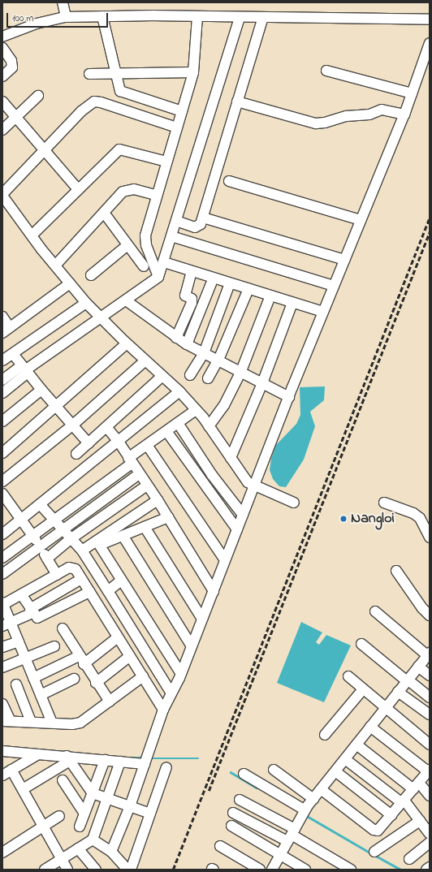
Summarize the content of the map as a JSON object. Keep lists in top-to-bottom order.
{
  "places": ["Nangloi"],
  "scale_bar": "100 m"
}
